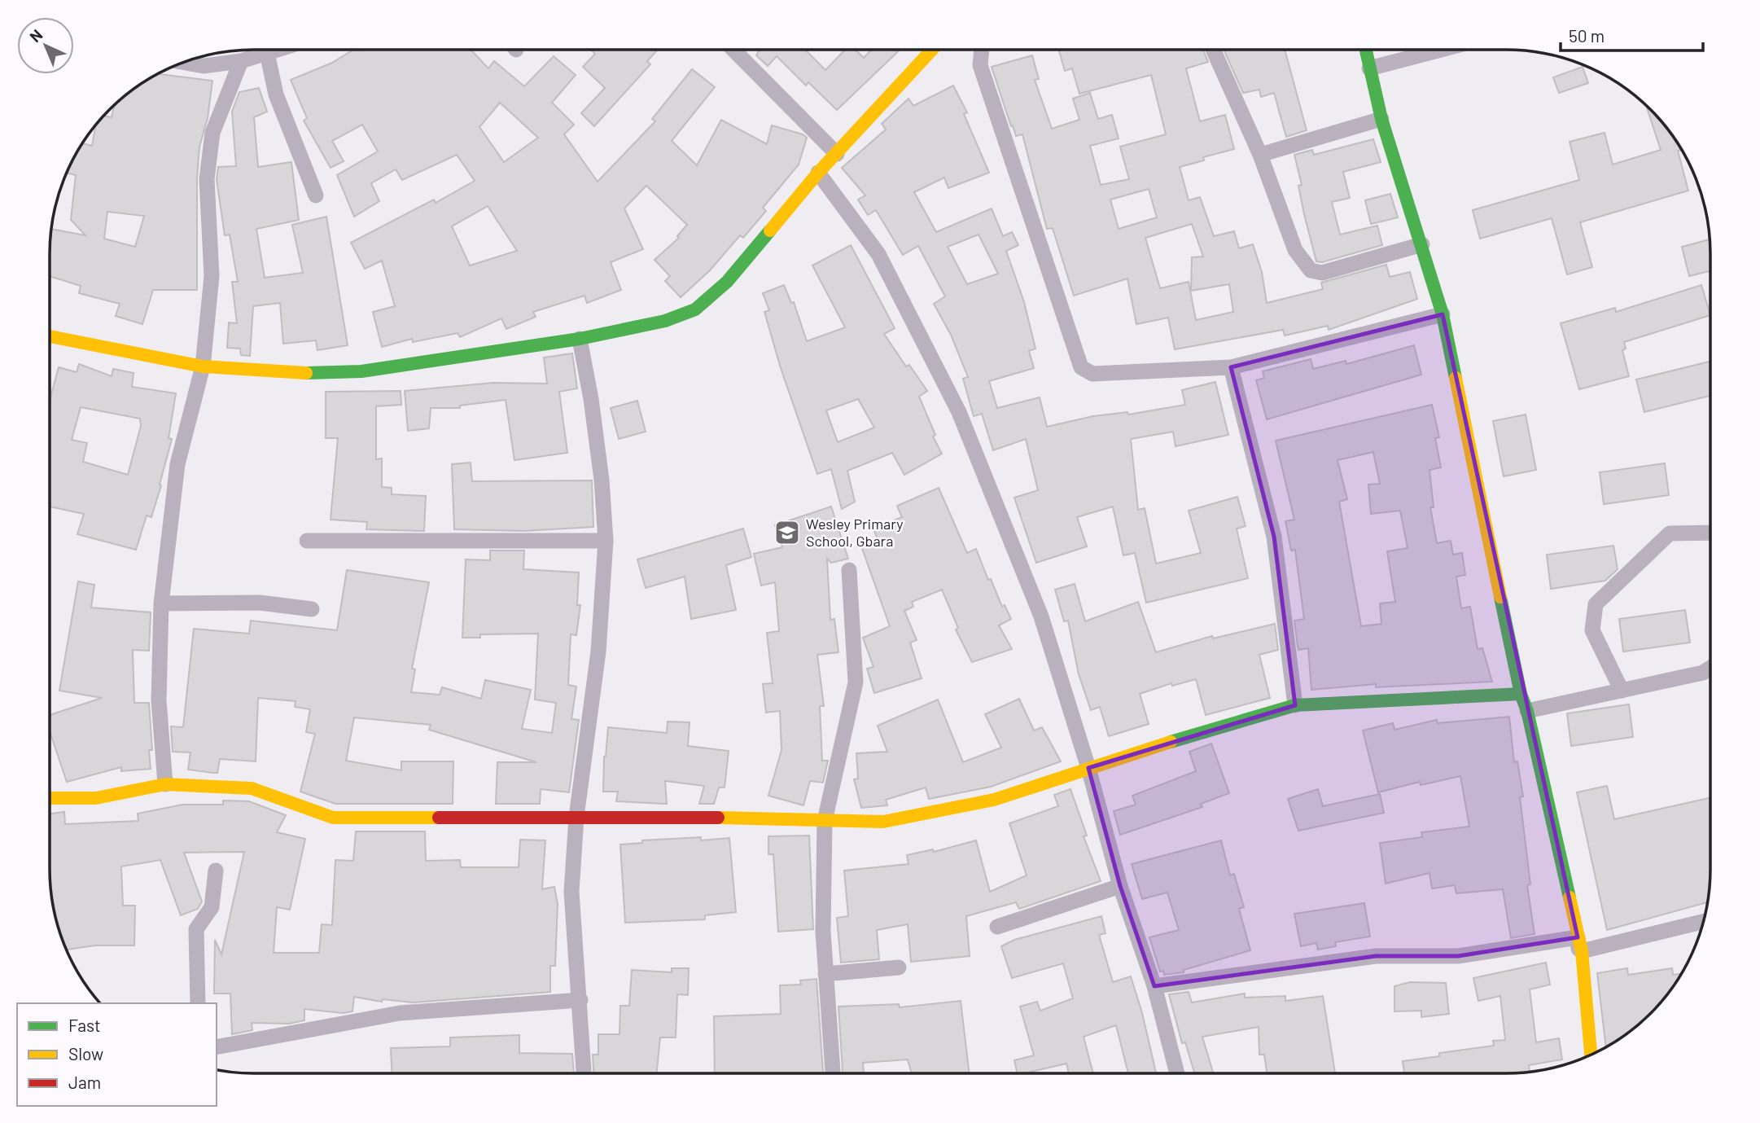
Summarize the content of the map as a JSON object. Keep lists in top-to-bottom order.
{
  "places": {
    "school or university": ["Wesley Primary School, Gbara"]
  },
  "legend": ["Fast", "Slow", "Jam"],
  "scale_bar": "50 m",
  "north": "top left"
}
